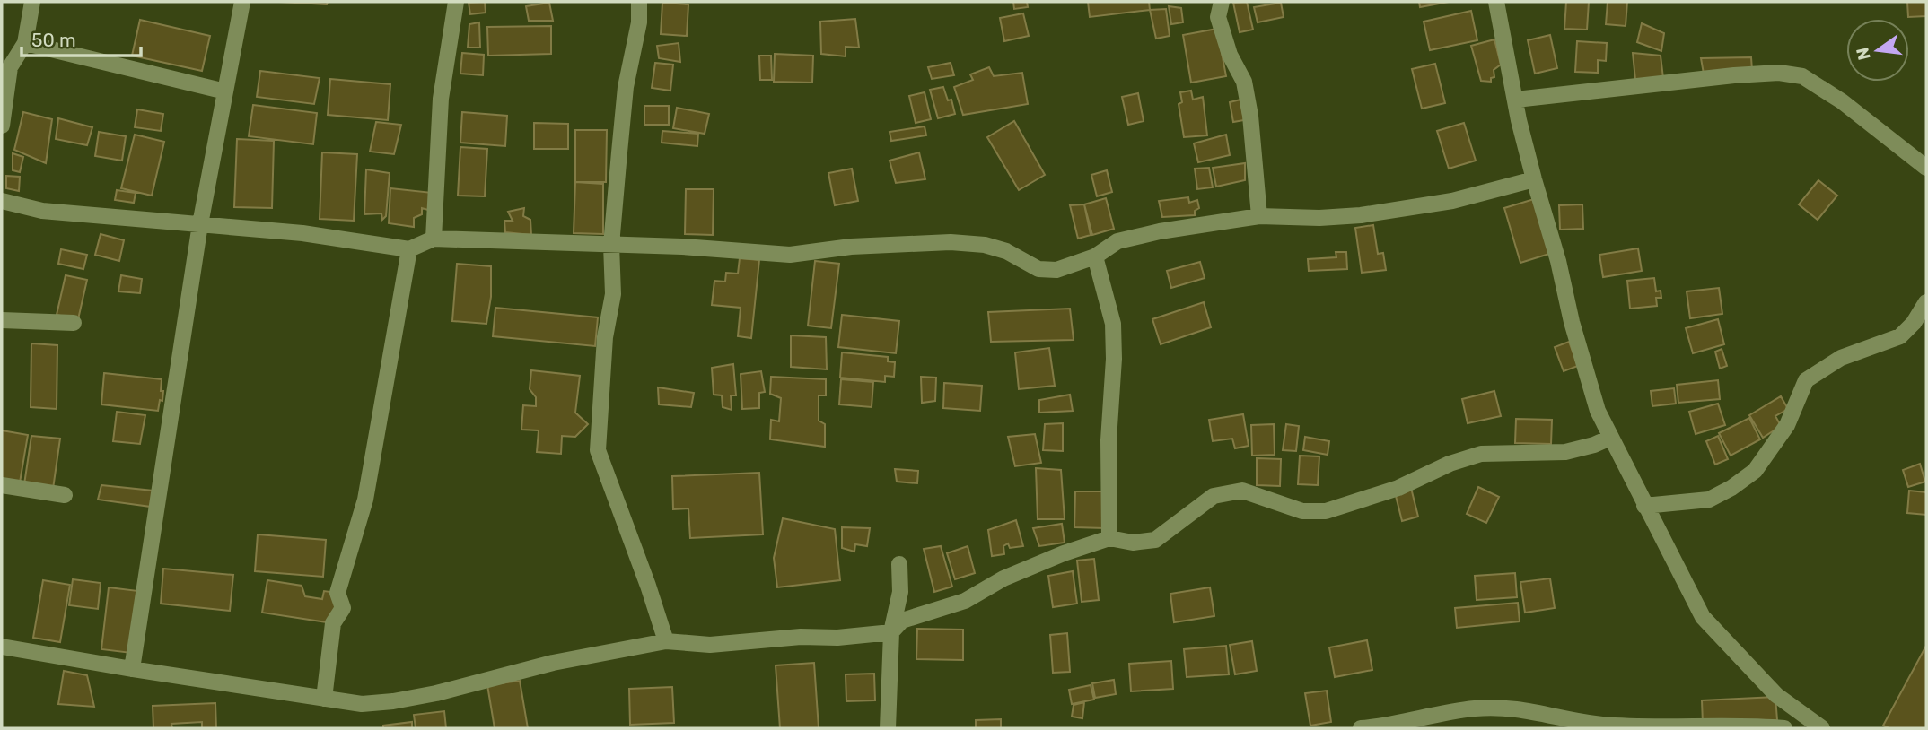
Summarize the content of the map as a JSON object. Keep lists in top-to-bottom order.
{
  "scale_bar": "50 m",
  "north": "left"
}
